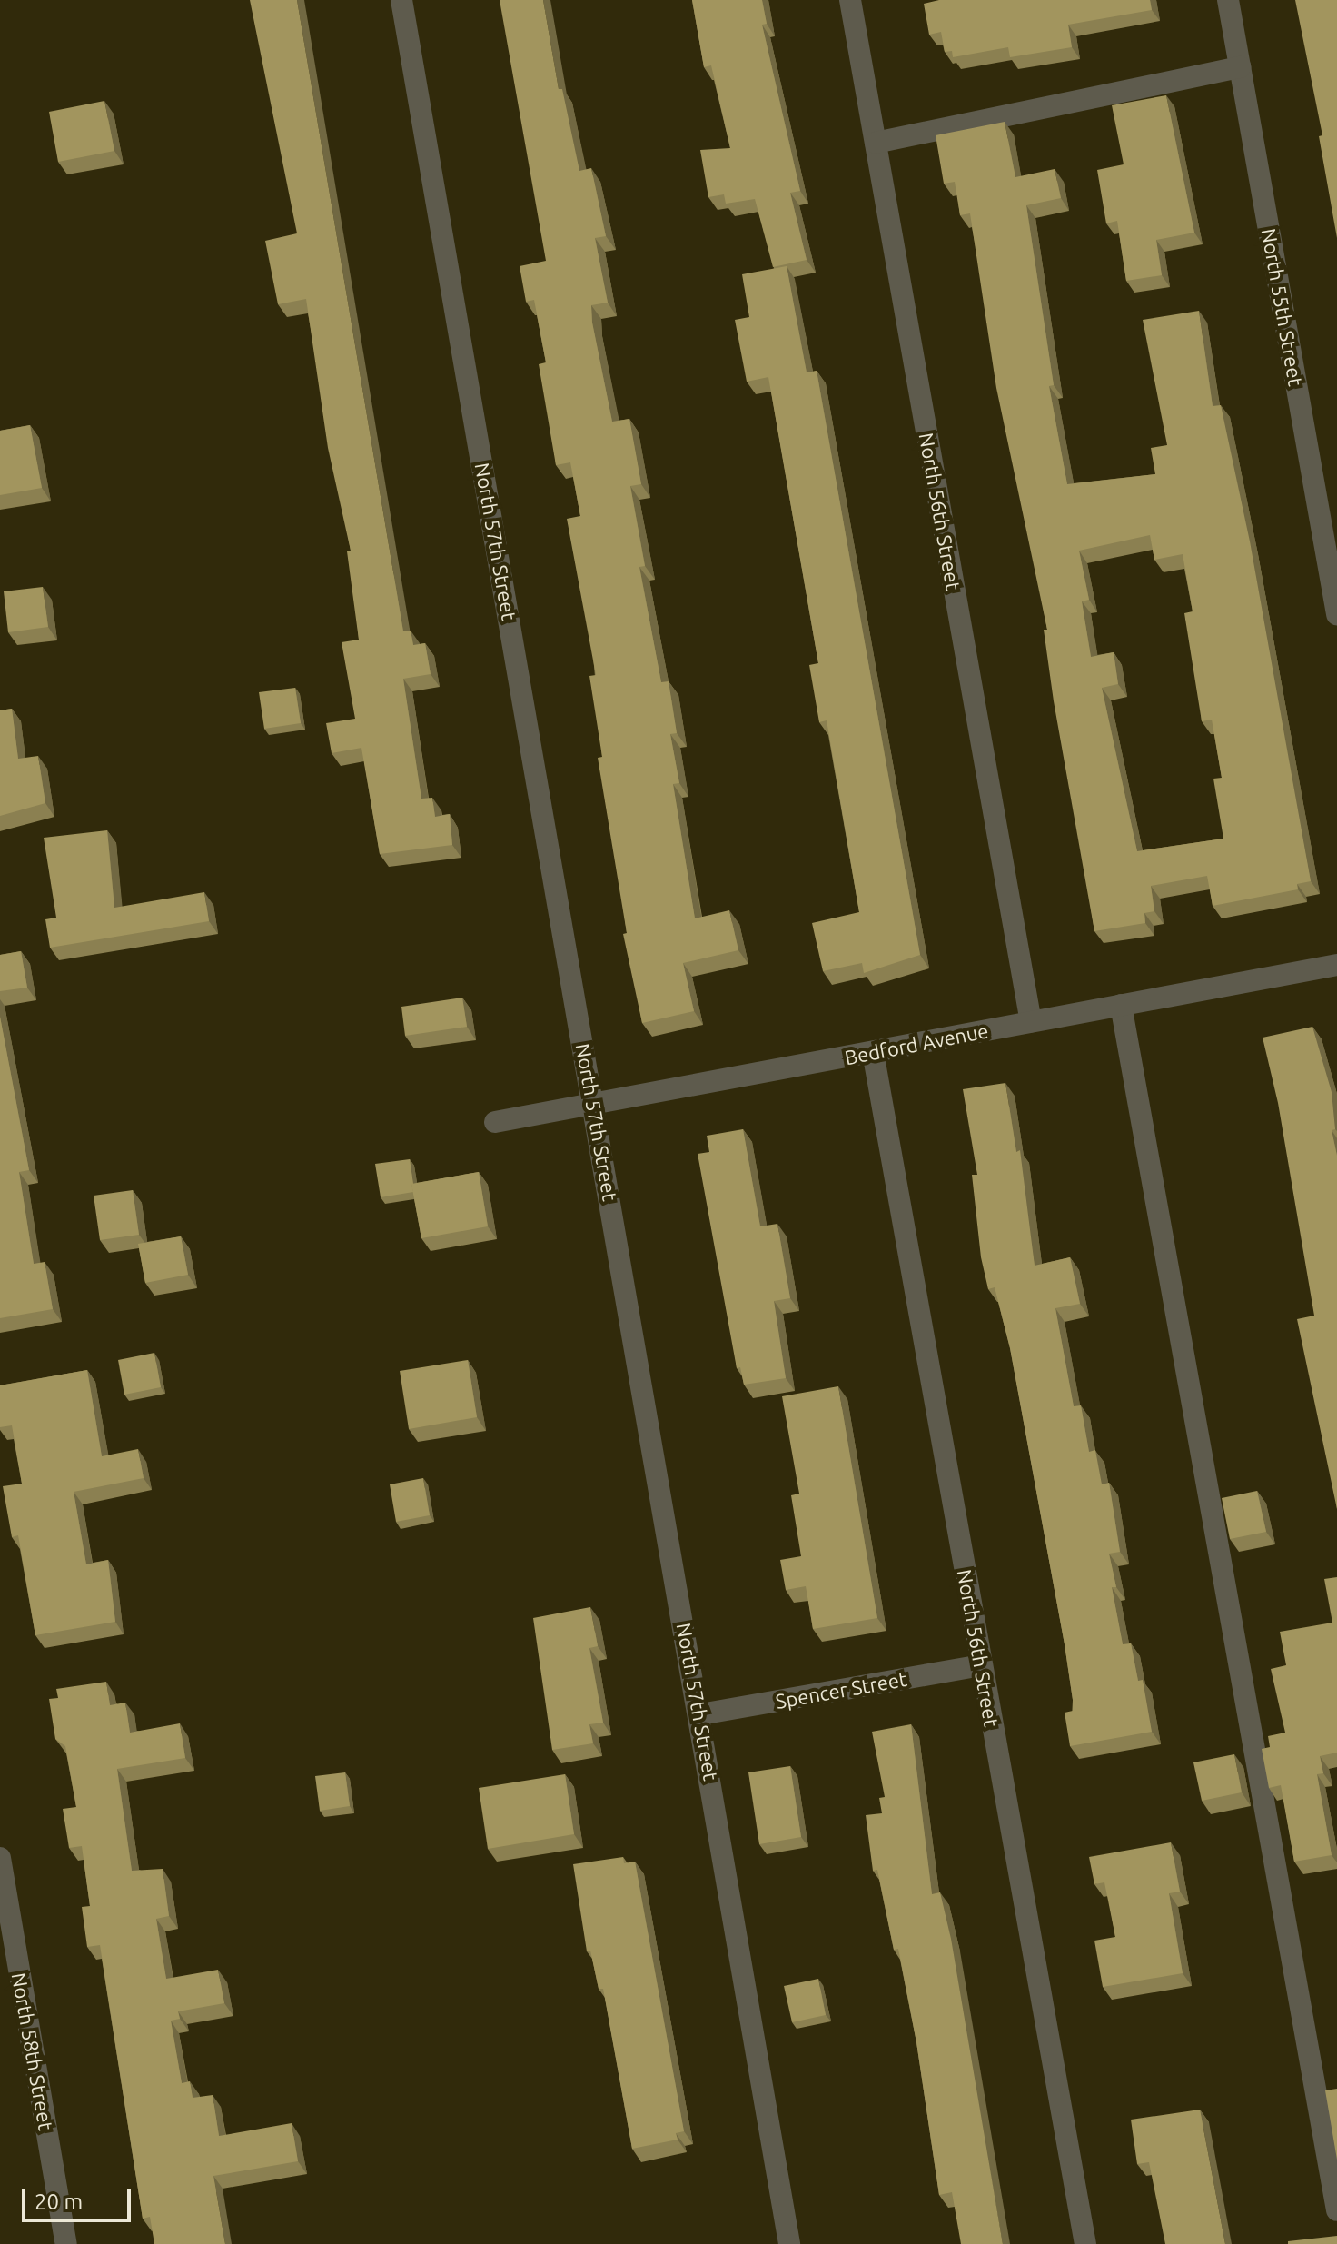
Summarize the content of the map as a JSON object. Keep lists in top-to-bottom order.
{
  "streets": {
    "street": [
      "North 55th Street",
      "North 56th Street",
      "North 57th Street",
      "Bedford Avenue",
      "Spencer Street",
      "North 58th Street"
    ]
  },
  "crossings": [
    ["North 56th Street", "Bedford Avenue"],
    ["North 56th Street", "Spencer Street"],
    ["North 57th Street", "Bedford Avenue"],
    ["North 57th Street", "Spencer Street"]
  ],
  "scale_bar": "20 m"
}
